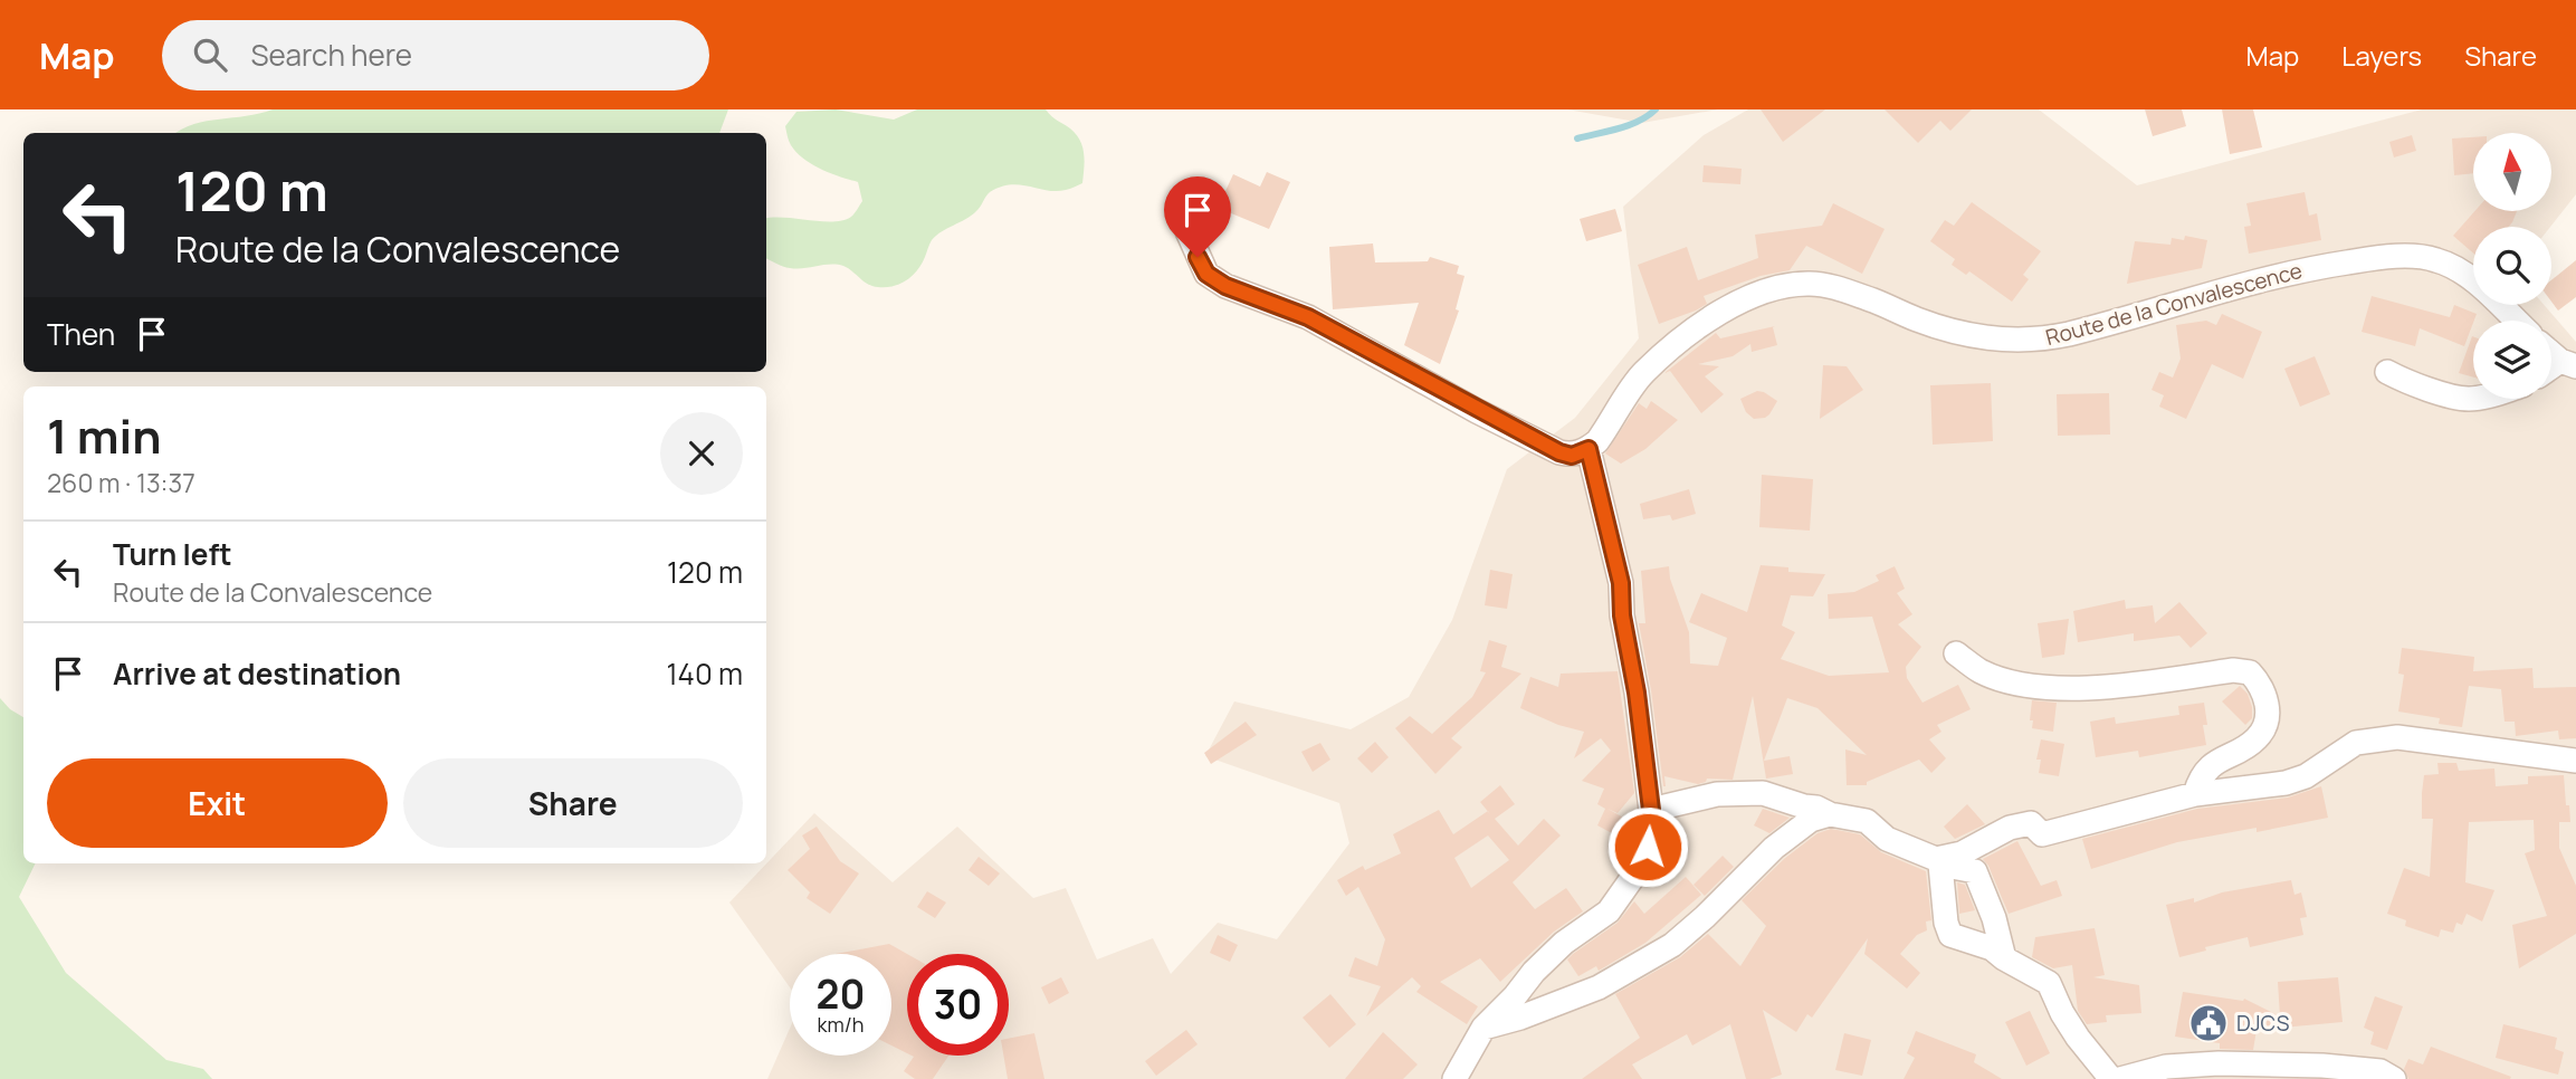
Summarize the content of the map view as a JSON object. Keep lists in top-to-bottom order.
{
  "streets": {
    "street": ["Route de la Convalescence"]
  },
  "places": {
    "public building": ["DJCS"]
  },
  "north": "top",
  "page": {
    "header": "Map",
    "search": "Search here",
    "nav": ["Map", "Layers", "Share"],
    "turn": ["120 m", "Route de la Convalescence"],
    "then": "Then",
    "heading": ["1 min", "260 m · 13:37"],
    "list": [
      {
        "name": "Turn left",
        "note": "Route de la Convalescence",
        "value": "120 m"
      },
      {
        "name": "Arrive at destination",
        "value": "140 m"
      }
    ],
    "buttons": ["Exit", "Share"],
    "speed": "20 km/h",
    "limit": "30"
  }
}
